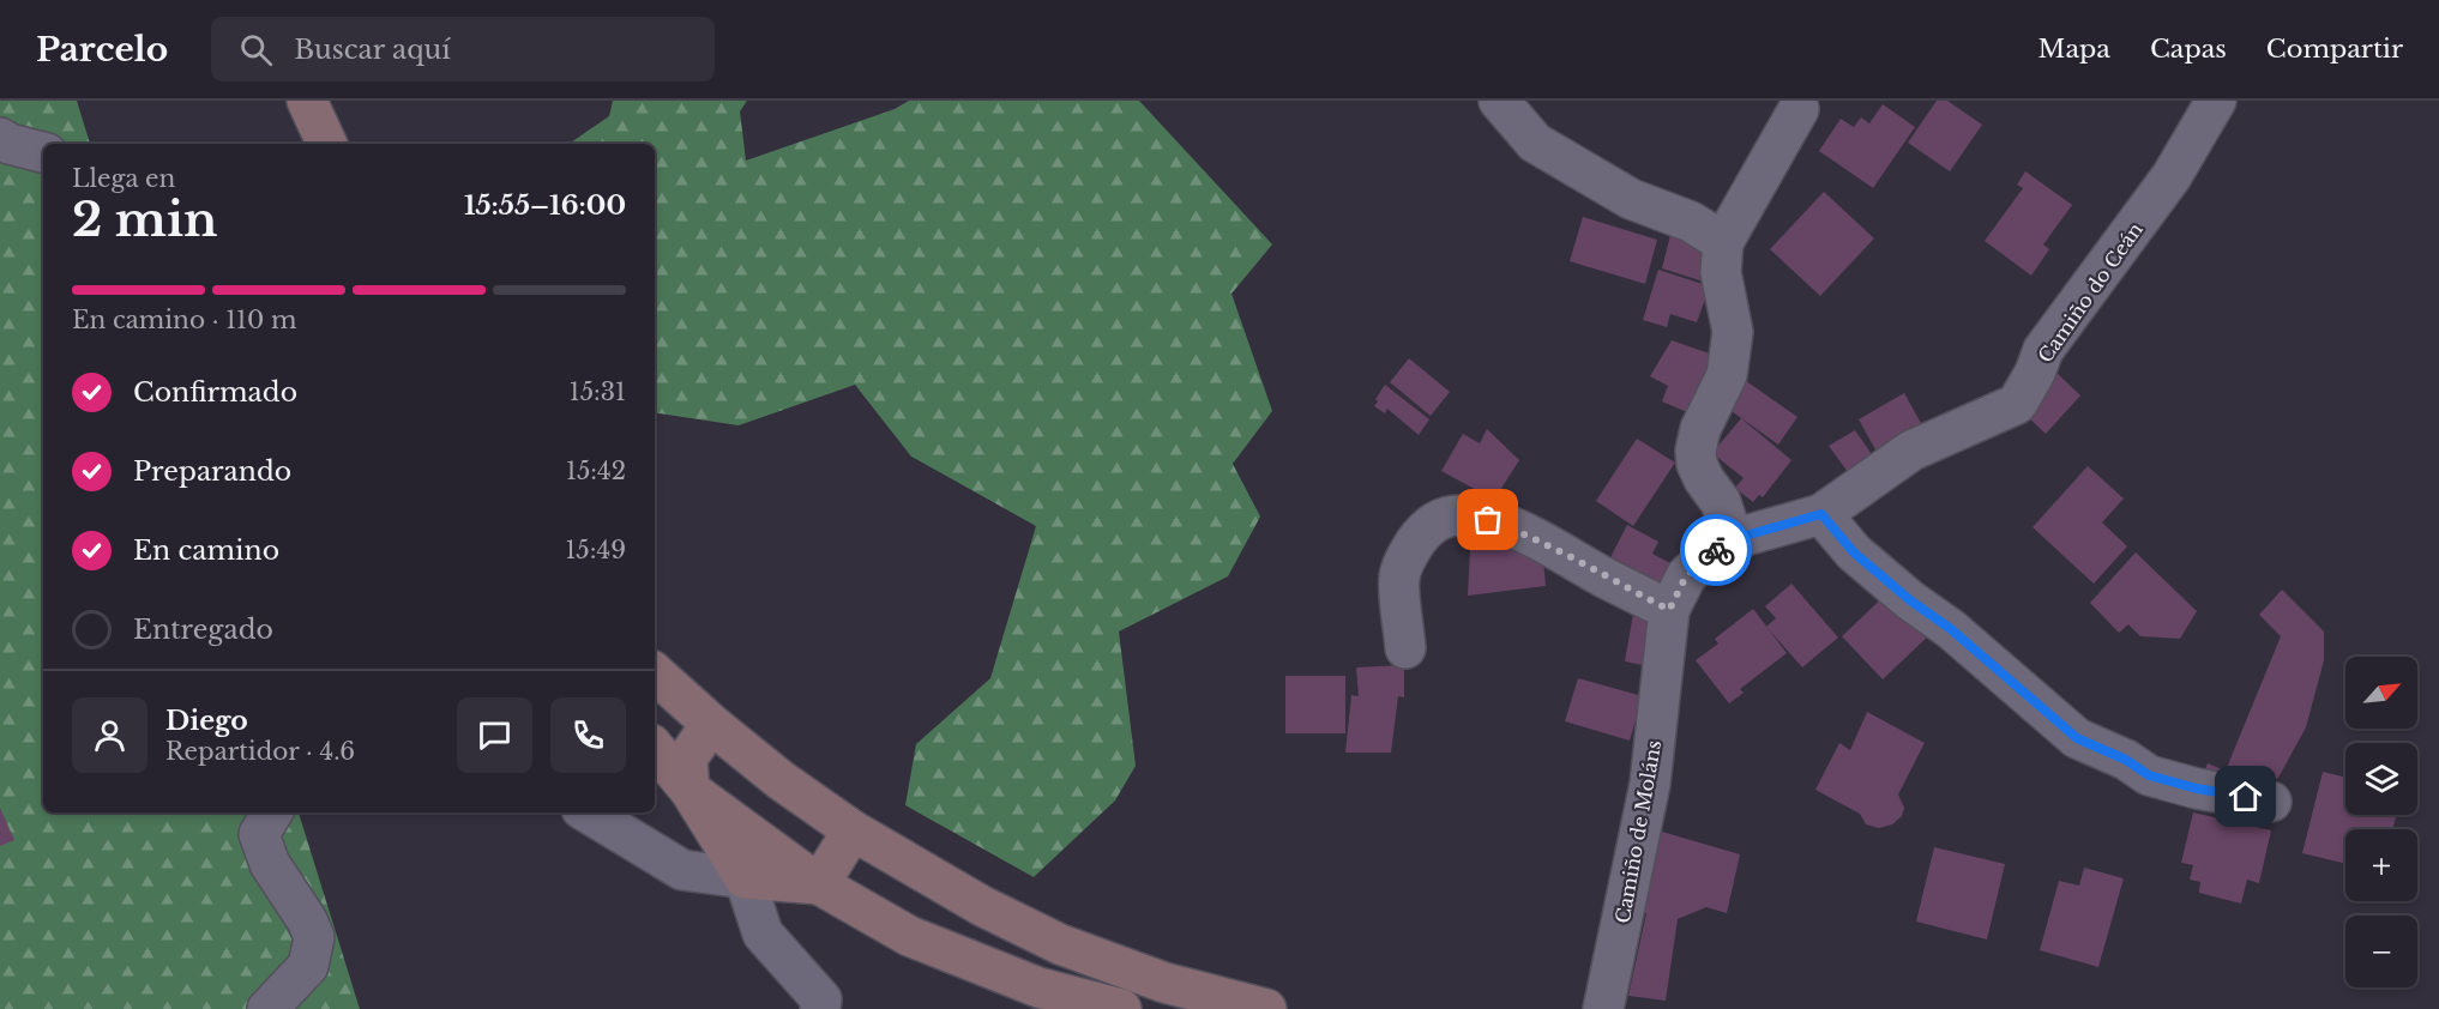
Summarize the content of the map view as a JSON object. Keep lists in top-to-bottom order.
{
  "streets": {
    "street": ["Camiño do Ceán", "Camiño de Moláns"]
  },
  "crossings": [
    ["Camiño do Ceán", "Camiño de Moláns"]
  ],
  "north": "top right",
  "page": {
    "header": "Parcelo",
    "search": "Buscar aquí",
    "nav": ["Mapa", "Capas", "Compartir"],
    "heading": ["2 min", "Llega en", "15:55–16:00"],
    "panel": ["Diego", "Repartidor · 4.6"],
    "bar": "En camino · 110 m",
    "list": [
      ["Confirmado", "15:31"],
      ["Preparando", "15:42"],
      ["En camino", "15:49"],
      "Entregado"
    ],
    "map_buttons": ["+", "−"]
  }
}
